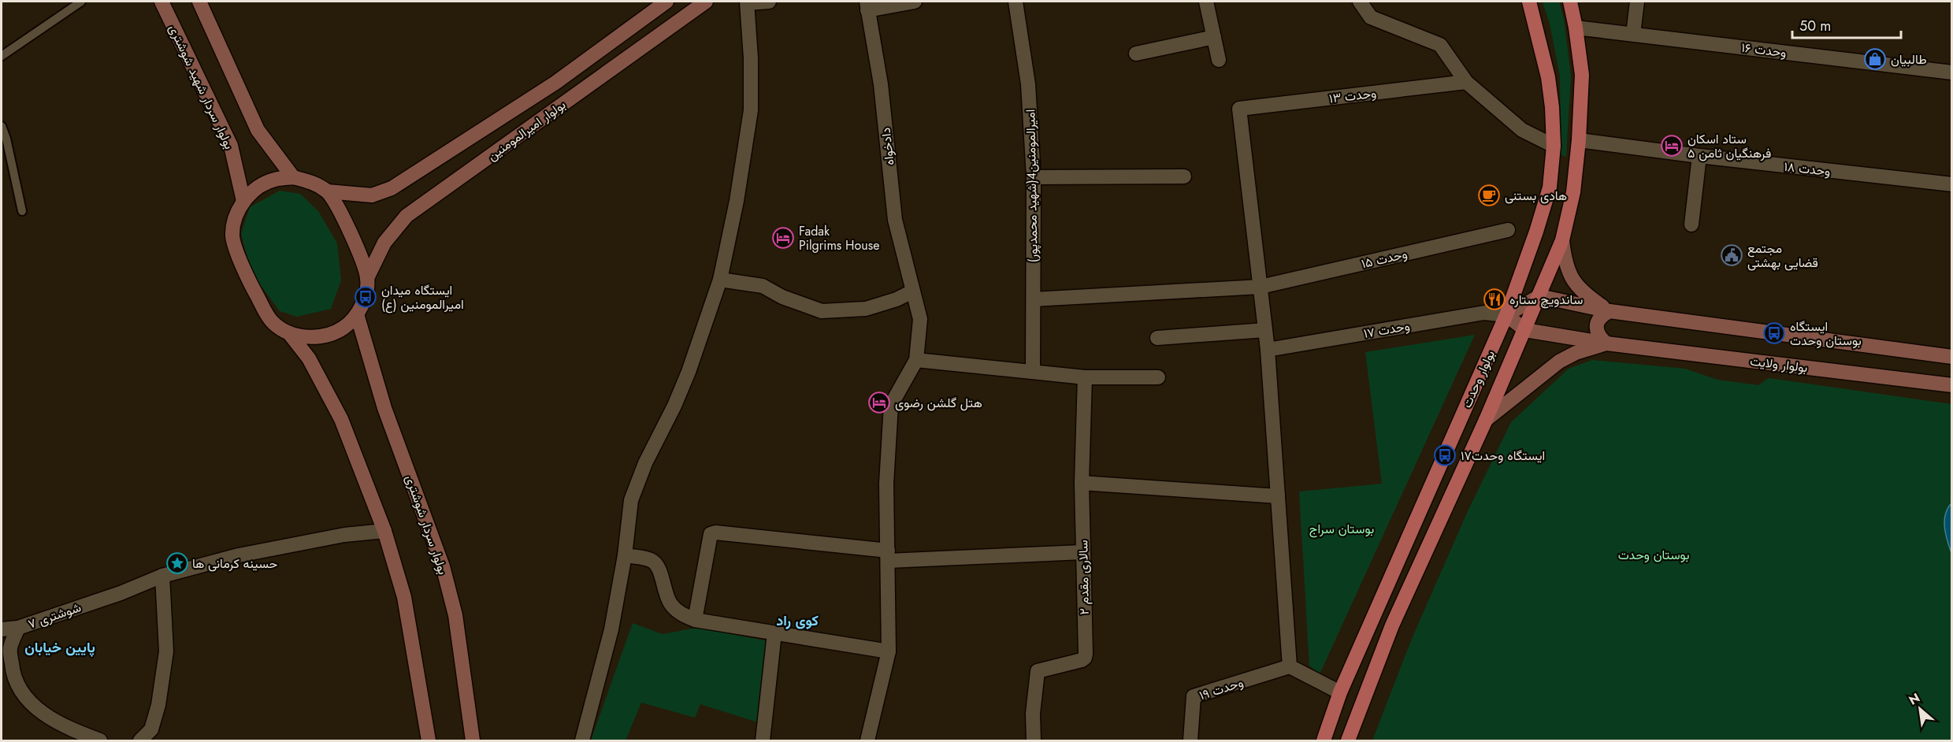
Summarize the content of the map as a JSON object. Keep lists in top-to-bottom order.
{
  "streets": {
    "main road": ["بولوار وحدت"],
    "street": [
      "وحدت ۱۶",
      "بولوار سردار شهید شوشتری",
      "وحدت ۱۳",
      "بولوار امیرالمومنین",
      "دادخواه",
      "وحدت ۱۸",
      "امیرالمومنین4(شهید محمدپور)",
      "وحدت ۱۵",
      "وحدت ۱۷",
      "بولوار ولایت",
      "بولوار سردار شوشتری",
      "سالاری مقدم ۲",
      "شوشتری ۷",
      "وحدت ۱۹"
    ]
  },
  "crossings": [
    ["وحدت ۱۶", "بولوار وحدت"],
    ["بولوار سردار شهید شوشتری", "بولوار امیرالمومنین"],
    ["بولوار سردار شهید شوشتری", "بولوار سردار شوشتری"],
    ["وحدت ۱۳", "وحدت ۱۵"],
    ["بولوار امیرالمومنین", "بولوار سردار شوشتری"],
    ["وحدت ۱۸", "بولوار وحدت"],
    ["امیرالمومنین4(شهید محمدپور)", "وحدت ۱۵"],
    ["وحدت ۱۷", "بولوار ولایت"],
    ["وحدت ۱۷", "بولوار وحدت"],
    ["بولوار ولایت", "بولوار وحدت"]
  ],
  "districts": ["کوی راد", "پایین خیابان"],
  "parks": ["بوستان سراج", "بوستان وحدت"],
  "places": {
    "shop": ["طالبیان"],
    "hotel": ["ستاد اسکان فرهنگیان ثامن ۵", "Fadak Pilgrims House", "هتل گلشن رضوی"],
    "cafe": ["هادی بستنی"],
    "public building": ["مجتمع قضایی بهشتی"],
    "bus stop": ["ایستگاه میدان امیرالمومنین (ع)", "ایستگاه بوستان وحدت", "ایستگاه وحدت۱۷"],
    "restaurant": ["ساندویچ ستاره"],
    "place": ["حسینه کرمانی ها"]
  },
  "scale_bar": "50 m",
  "north": "top left"
}
